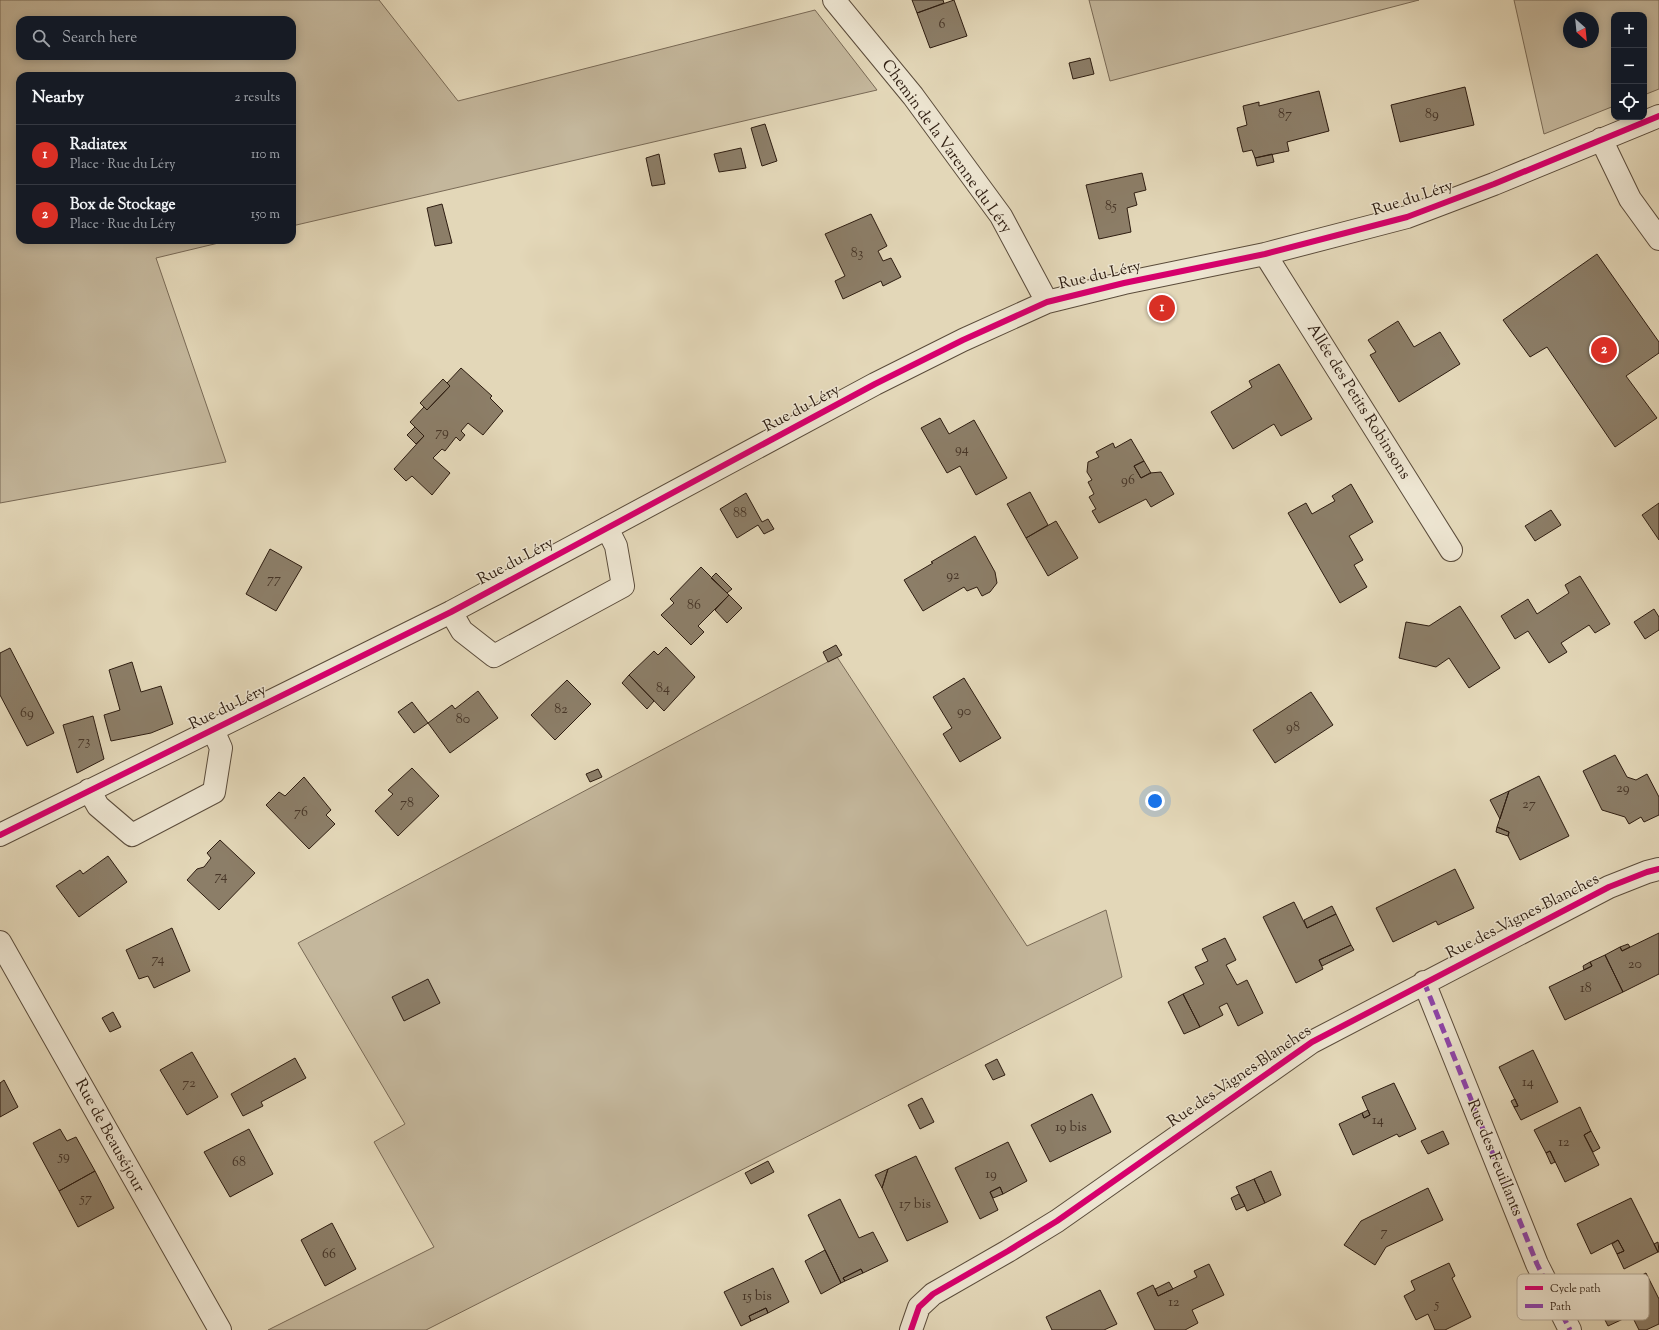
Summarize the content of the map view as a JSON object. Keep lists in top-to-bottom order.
{
  "streets": {
    "street": [
      "Chemin de la Varenne du Léry",
      "Rue du Léry",
      "Allée des Petits Robinsons",
      "Rue des Vignes Blanches",
      "Rue de Beauséjour",
      "Rue des Feuillants"
    ]
  },
  "crossings": [
    ["Chemin de la Varenne du Léry", "Rue du Léry"],
    ["Rue du Léry", "Allée des Petits Robinsons"],
    ["Rue des Vignes Blanches", "Rue des Feuillants"]
  ],
  "house_numbers": [
    "6",
    "87",
    "89",
    "85",
    "83",
    "79",
    "94",
    "96",
    "88",
    "92",
    "77",
    "86",
    "84",
    "82",
    "90",
    "69",
    "80",
    "98",
    "73",
    "29",
    "78",
    "27",
    "76",
    "74",
    "74",
    "20",
    "18",
    "14",
    "72",
    "14",
    "19 bis",
    "12",
    "59",
    "68",
    "19",
    "57",
    "17 bis",
    "7",
    "66",
    "15 bis",
    "12",
    "5"
  ],
  "legend": ["Cycle path", "Path"],
  "north": "bottom right",
  "page": {
    "map_buttons": ["+", "−"],
    "search": "Search here",
    "heading": ["Nearby", "2 results"],
    "list": [
      {
        "mark": "1",
        "name": "Radiatex",
        "note": "Place · Rue du Léry",
        "value": "110 m"
      },
      {
        "mark": "2",
        "name": "Box de Stockage",
        "note": "Place · Rue du Léry",
        "value": "150 m"
      }
    ],
    "pins": ["1", "2"]
  }
}
